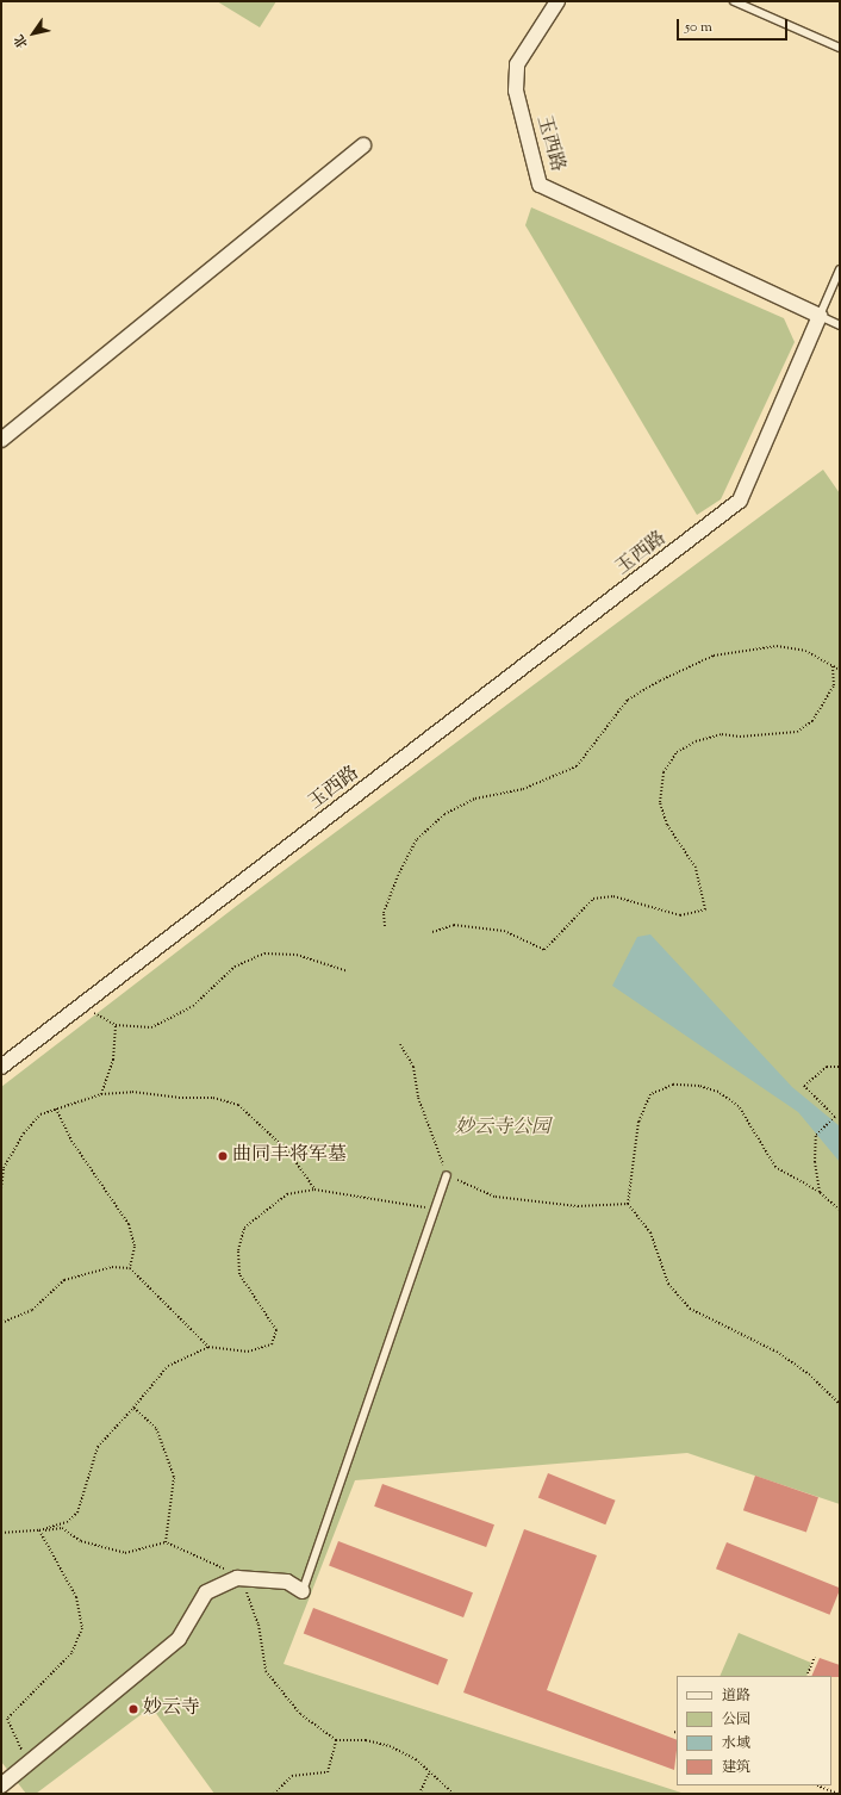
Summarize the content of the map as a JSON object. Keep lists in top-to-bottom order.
{
  "streets": {
    "street": ["玉西路"]
  },
  "parks": ["妙云寺公园"],
  "places": ["曲同丰将军墓", "妙云寺"],
  "legend": [
    "道路",
    "公园",
    "水域",
    "建筑"
  ],
  "scale_bar": "50 m",
  "north": "bottom left"
}
